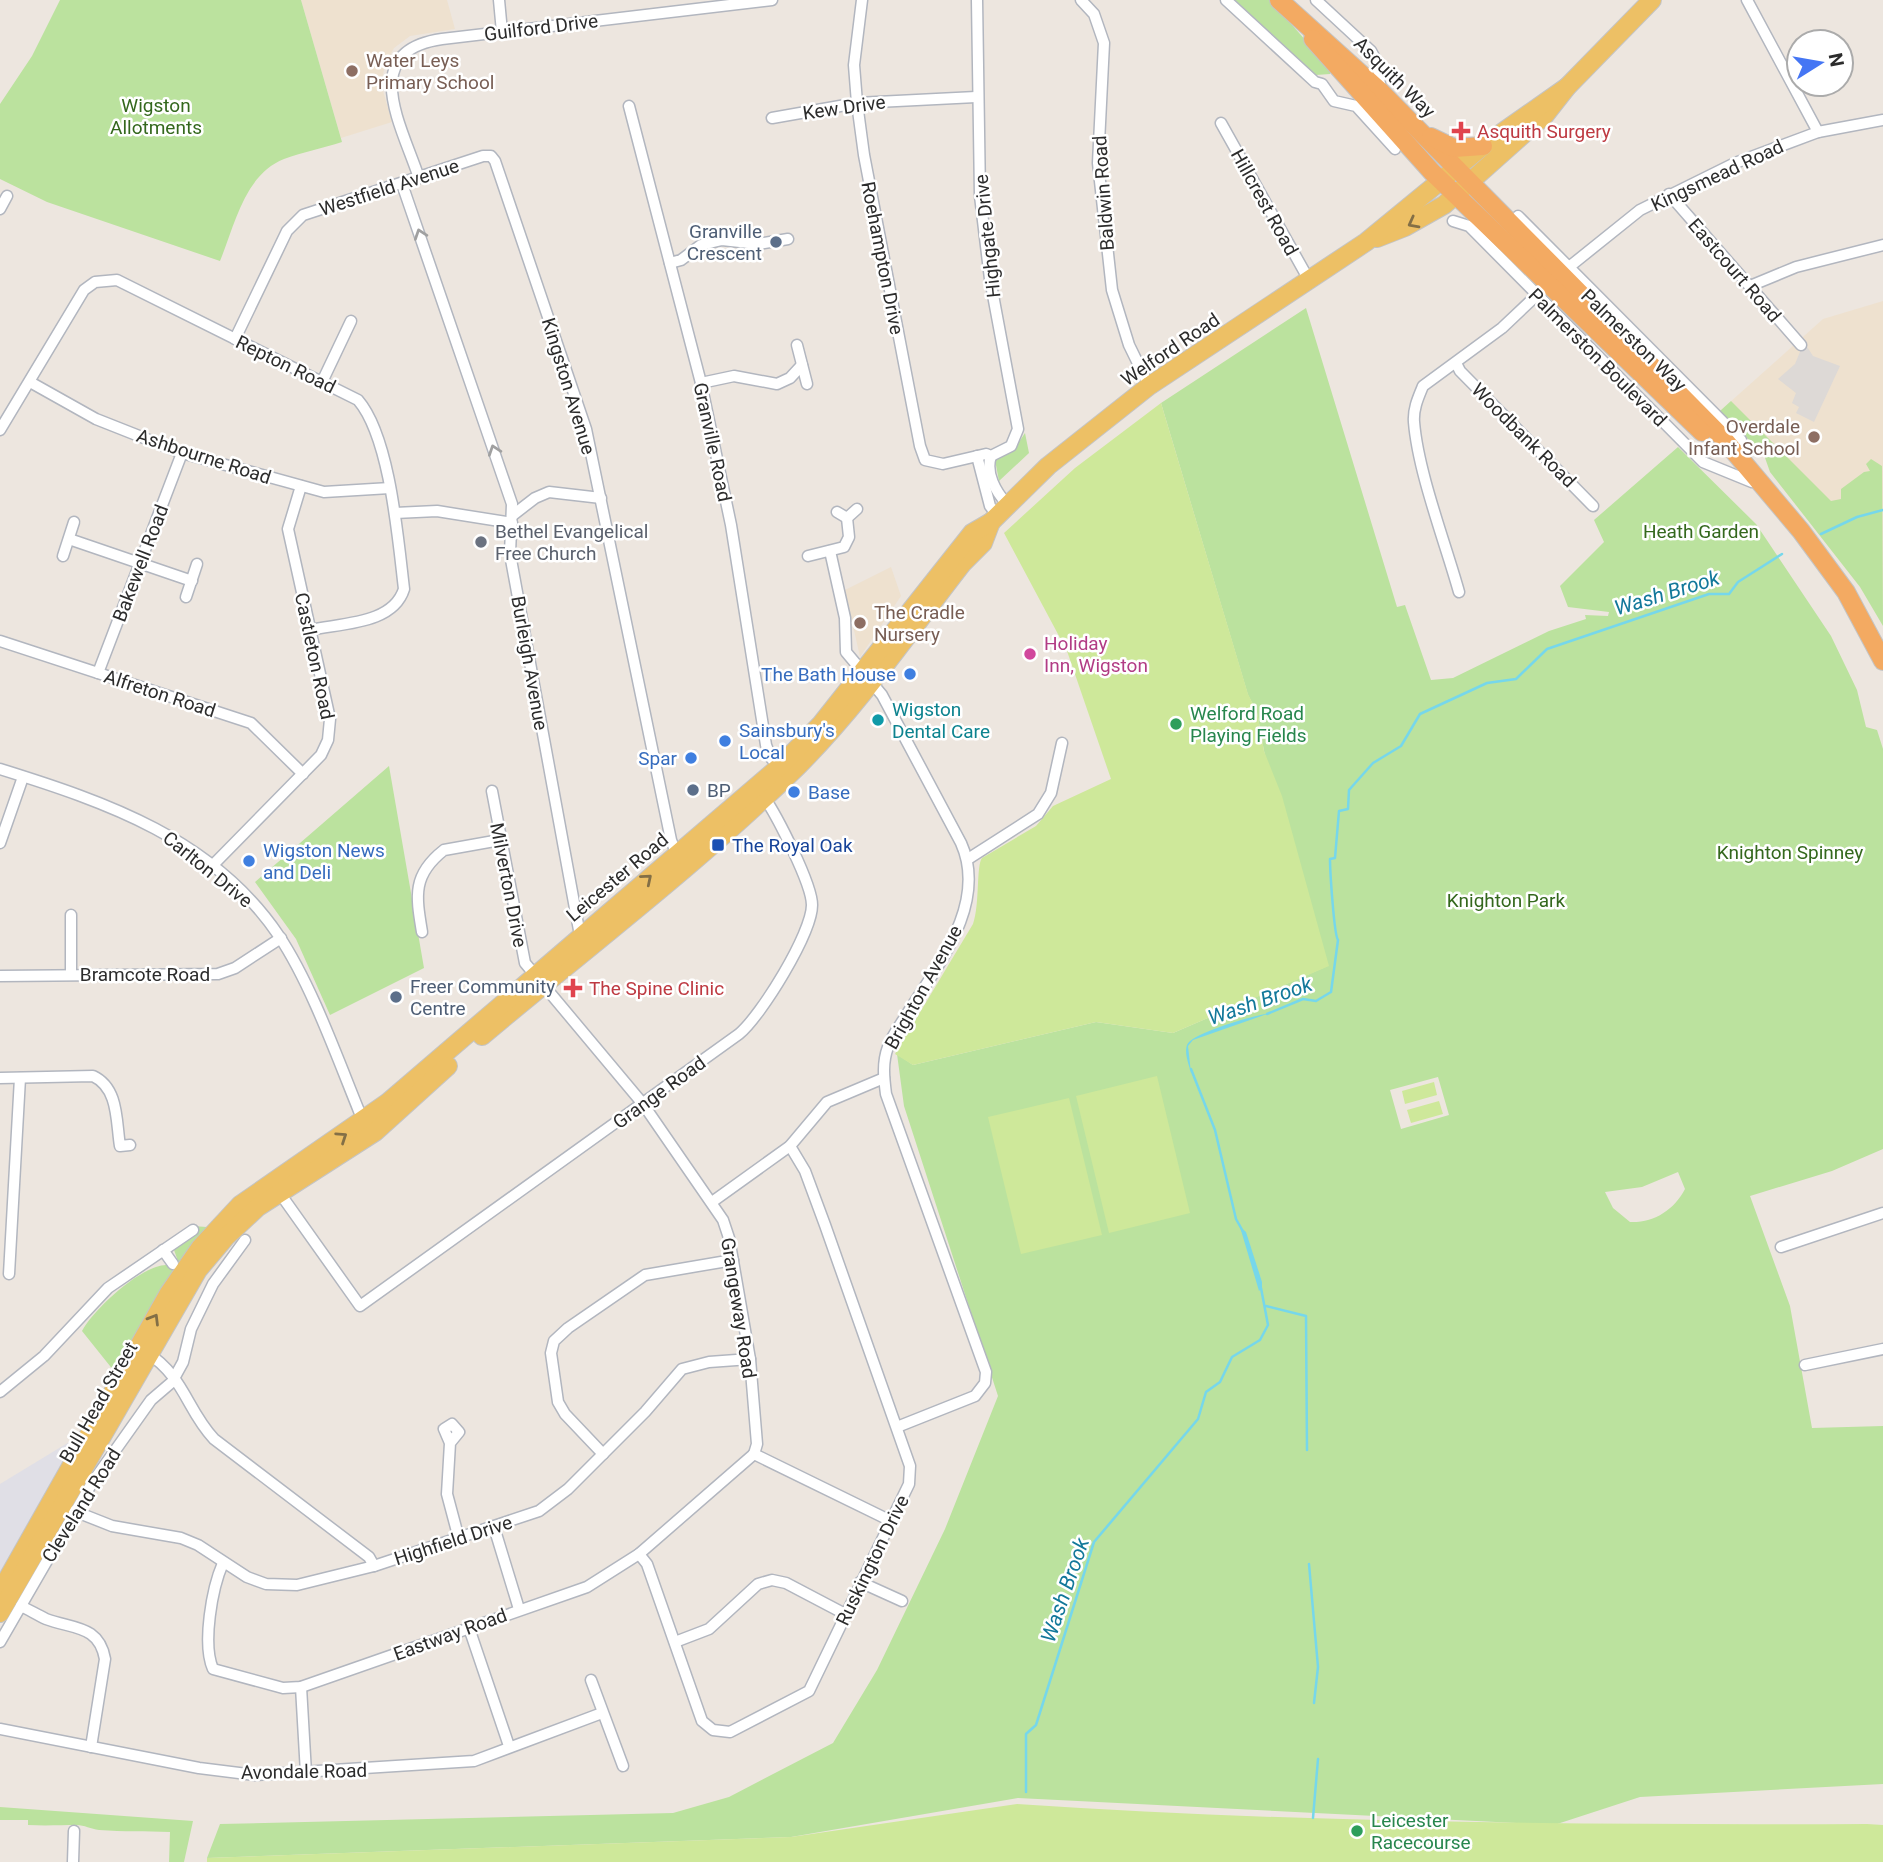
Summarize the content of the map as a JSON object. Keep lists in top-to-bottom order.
{
  "streets": {
    "highway": ["Asquith Way", "Palmerston Way"],
    "main road": ["Welford Road", "Leicester Road", "Bull Head Street"],
    "street": [
      "Guilford Drive",
      "Kew Drive",
      "Kingsmead Road",
      "Westfield Avenue",
      "Baldwin Road",
      "Hillcrest Road",
      "Highgate Drive",
      "Roehampton Drive",
      "Eastcourt Road",
      "Palmerston Boulevard",
      "Repton Road",
      "Kingston Avenue",
      "Woodbank Road",
      "Granville Road",
      "Ashbourne Road",
      "Bakewell Road",
      "Castleton Road",
      "Burleigh Avenue",
      "Alfreton Road",
      "Carlton Drive",
      "Milverton Drive",
      "Bramcote Road",
      "Brighton Avenue",
      "Grange Road",
      "Grangeway Road",
      "Cleveland Road",
      "Highfield Drive",
      "Ruskington Drive",
      "Eastway Road",
      "Avondale Road"
    ]
  },
  "crossings": [
    ["Guilford Drive", "Westfield Avenue"],
    ["Asquith Way", "Palmerston Way"],
    ["Asquith Way", "Welford Road"],
    ["Kew Drive", "Highgate Drive"],
    ["Kew Drive", "Roehampton Drive"],
    ["Kingsmead Road", "Eastcourt Road"],
    ["Westfield Avenue", "Repton Road"],
    ["Westfield Avenue", "Kingston Avenue"],
    ["Westfield Avenue", "Burleigh Avenue"],
    ["Baldwin Road", "Welford Road"],
    ["Hillcrest Road", "Welford Road"],
    ["Highgate Drive", "Roehampton Drive"],
    ["Palmerston Way", "Welford Road"],
    ["Palmerston Way", "Palmerston Boulevard"],
    ["Welford Road", "Leicester Road"],
    ["Repton Road", "Ashbourne Road"],
    ["Repton Road", "Castleton Road"],
    ["Kingston Avenue", "Leicester Road"],
    ["Granville Road", "Leicester Road"],
    ["Ashbourne Road", "Bakewell Road"],
    ["Ashbourne Road", "Castleton Road"],
    ["Bakewell Road", "Alfreton Road"],
    ["Castleton Road", "Alfreton Road"],
    ["Castleton Road", "Carlton Drive"],
    ["Burleigh Avenue", "Leicester Road"],
    ["Carlton Drive", "Leicester Road"],
    ["Carlton Drive", "Bramcote Road"],
    ["Leicester Road", "Milverton Drive"],
    ["Leicester Road", "Brighton Avenue"],
    ["Leicester Road", "Grange Road"],
    ["Leicester Road", "Grangeway Road"],
    ["Leicester Road", "Bull Head Street"],
    ["Milverton Drive", "Grangeway Road"],
    ["Brighton Avenue", "Ruskington Drive"],
    ["Grange Road", "Grangeway Road"],
    ["Grangeway Road", "Highfield Drive"],
    ["Grangeway Road", "Eastway Road"],
    ["Bull Head Street", "Highfield Drive"],
    ["Cleveland Road", "Highfield Drive"],
    ["Ruskington Drive", "Eastway Road"]
  ],
  "one_way": ["Burleigh Avenue"],
  "water": ["Wash Brook"],
  "parks": [
    "Wigston Allotments",
    "Heath Garden",
    "Knighton Spinney",
    "Knighton Park"
  ],
  "places": {
    "other": [
      "Water Leys Primary School",
      "Granville Crescent",
      "Overdale Infant School",
      "Bethel Evangelical Free Church",
      "The Cradle Nursery",
      "Holiday Inn, Wigston",
      "The Bath House",
      "Wigston Dental Care",
      "Welford Road Playing Fields",
      "Sainsbury's Local",
      "Spar",
      "BP",
      "Base",
      "Wigston News and Deli",
      "Freer Community Centre",
      "Leicester Racecourse"
    ],
    "health": ["Asquith Surgery", "The Spine Clinic"],
    "transit": ["The Royal Oak"]
  },
  "north": "right"
}
